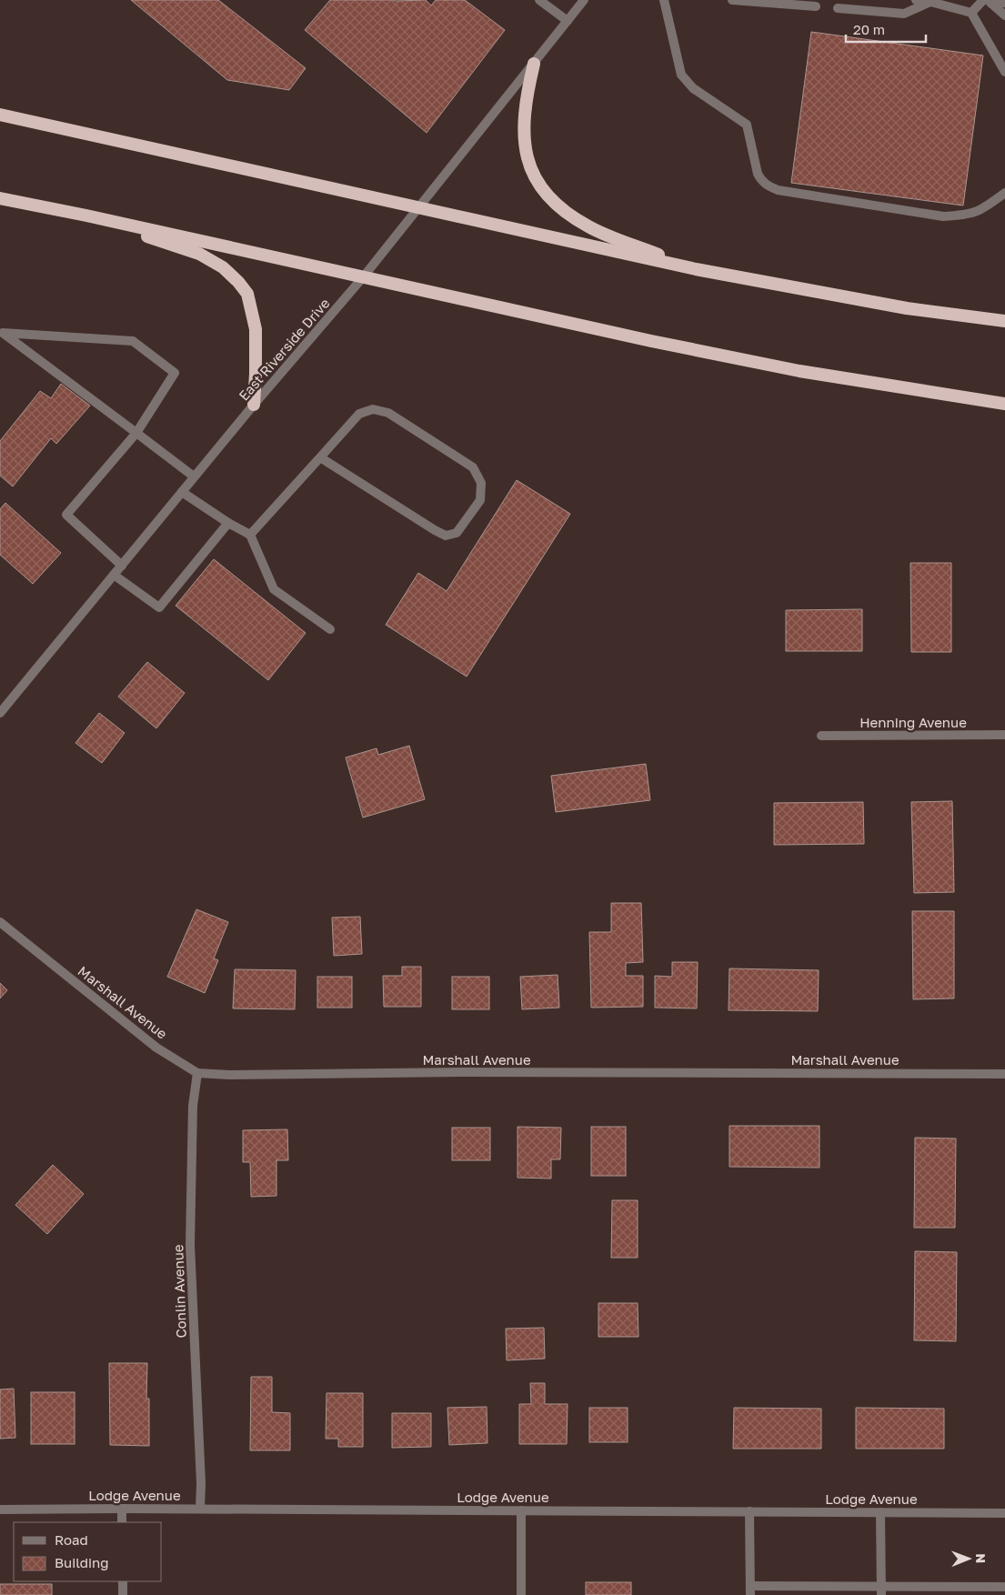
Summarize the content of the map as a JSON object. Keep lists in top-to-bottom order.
{
  "streets": {
    "street": [
      "East Riverside Drive",
      "Henning Avenue",
      "Marshall Avenue",
      "Conlin Avenue",
      "Lodge Avenue"
    ]
  },
  "crossings": [
    ["Marshall Avenue", "Conlin Avenue"],
    ["Conlin Avenue", "Lodge Avenue"]
  ],
  "legend": ["Road", "Building"],
  "scale_bar": "20 m",
  "north": "right"
}
